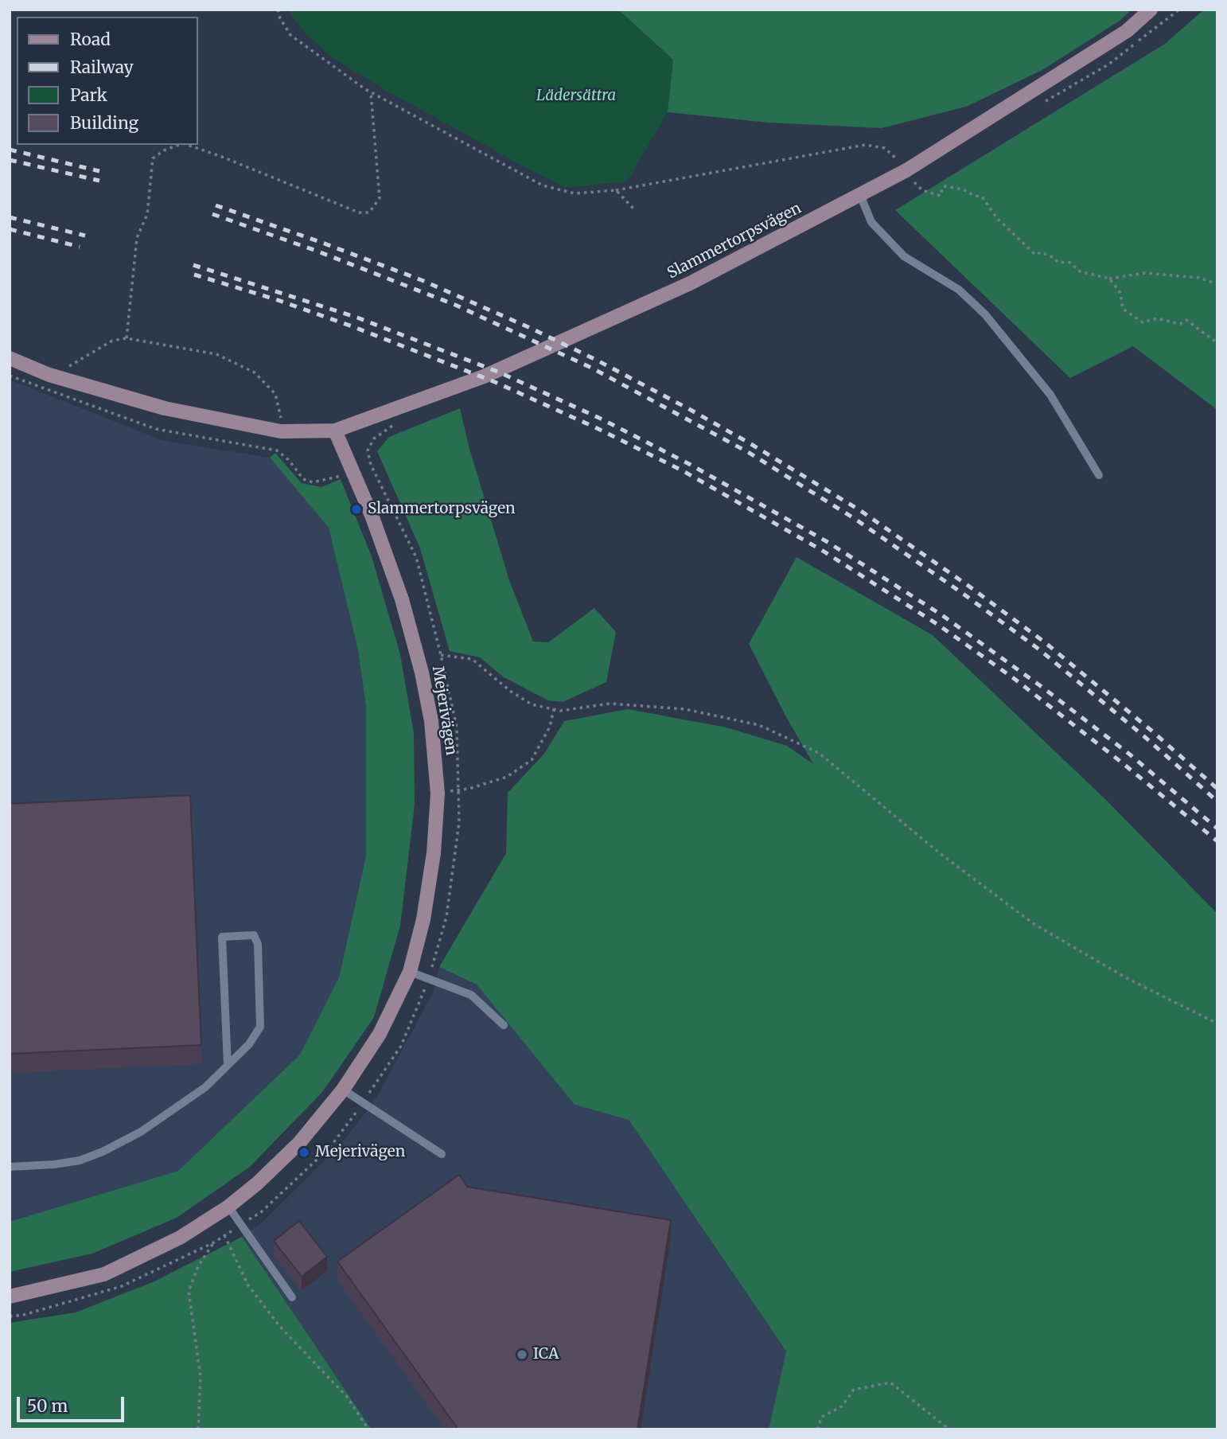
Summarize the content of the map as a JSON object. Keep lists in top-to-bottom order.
{
  "streets": {
    "street": ["Slammertorpsvägen", "Mejerivägen"]
  },
  "crossings": [
    ["Slammertorpsvägen", "Mejerivägen"]
  ],
  "parks": ["Lädersättra"],
  "places": ["Slammertorpsvägen", "Mejerivägen", "ICA"],
  "legend": [
    "Road",
    "Railway",
    "Park",
    "Building"
  ],
  "scale_bar": "50 m"
}
